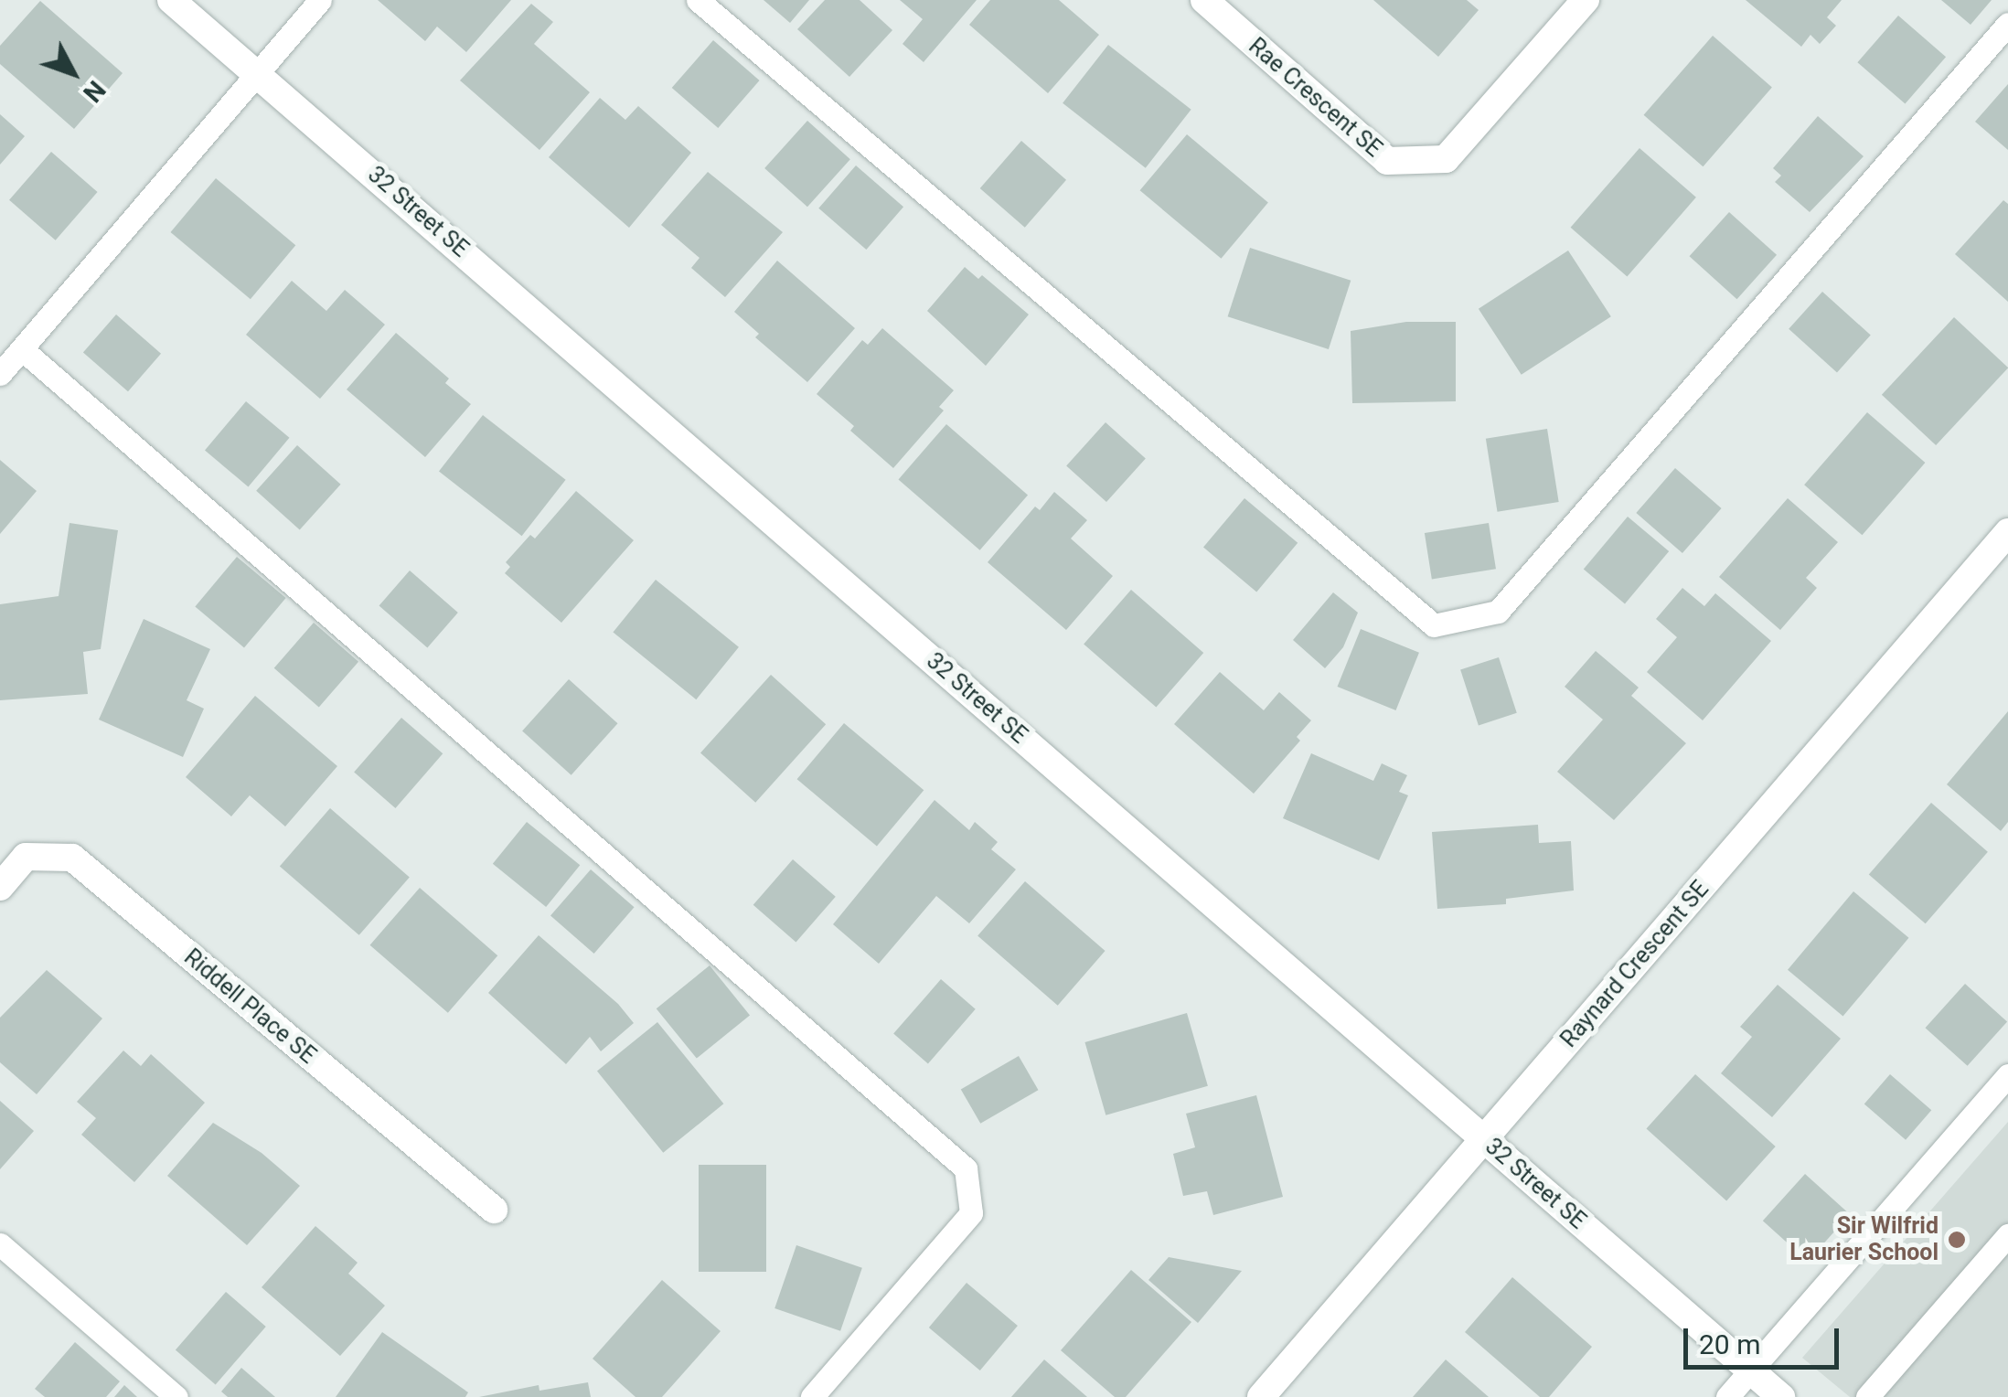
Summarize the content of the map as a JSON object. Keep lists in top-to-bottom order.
{
  "streets": {
    "street": [
      "Rae Crescent SE",
      "32 Street SE",
      "Raynard Crescent SE",
      "Riddell Place SE"
    ]
  },
  "crossings": [
    ["32 Street SE", "Raynard Crescent SE"]
  ],
  "places": ["Sir Wilfrid Laurier School"],
  "scale_bar": "20 m",
  "north": "bottom right"
}
